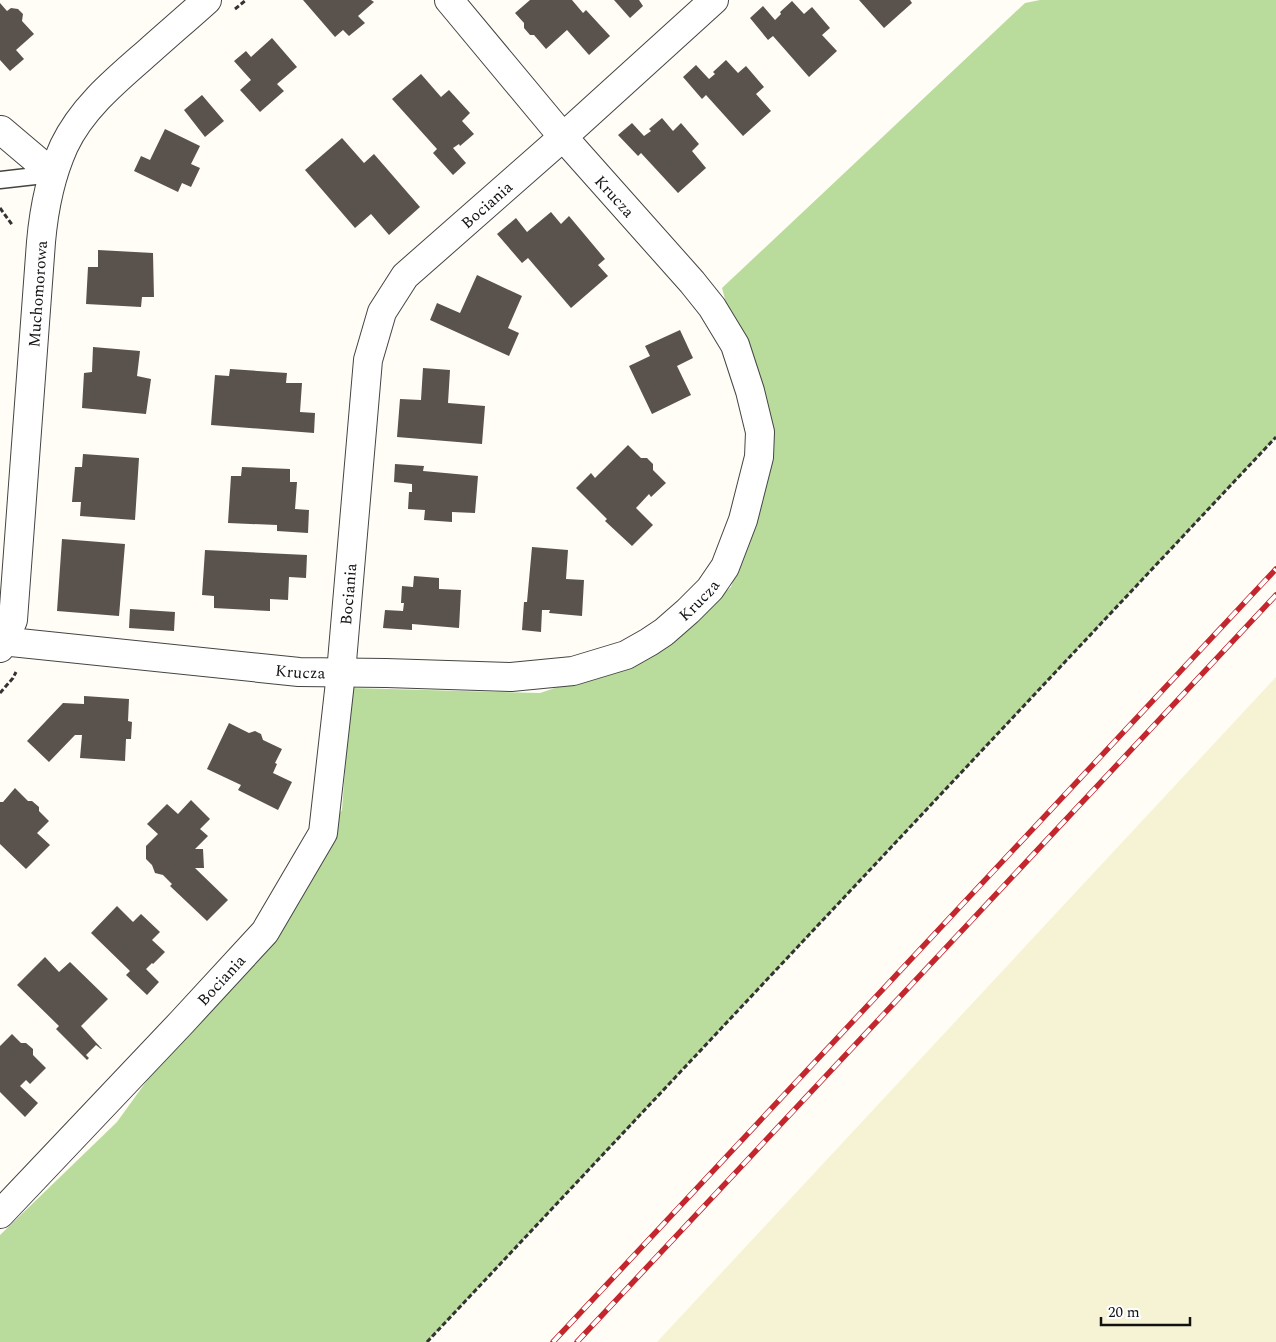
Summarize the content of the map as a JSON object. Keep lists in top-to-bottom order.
{
  "streets": {
    "street": ["Krucza", "Bociania", "Muchomorowa"]
  },
  "crossings": [
    ["Krucza", "Bociania"],
    ["Krucza", "Muchomorowa"]
  ],
  "scale_bar": "20 m"
}
